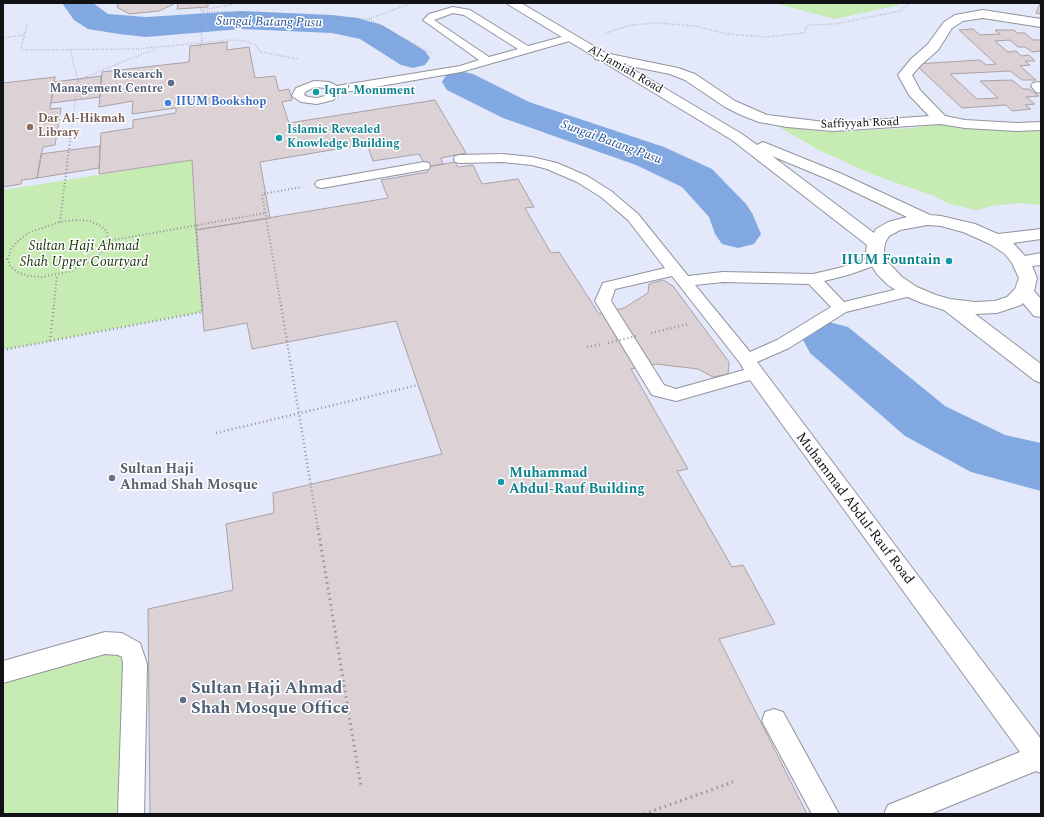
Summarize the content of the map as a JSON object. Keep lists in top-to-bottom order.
{
  "streets": {
    "street": ["Al-Jamiah Road", "Saffiyyah Road"],
    "lane": ["Muhammad Abdul-Rauf Road"]
  },
  "crossings": [
    ["Al-Jamiah Road", "Saffiyyah Road"]
  ],
  "water": ["Sungai Batang Pusu"],
  "parks": ["Sultan Haji Ahmad Shah Upper Courtyard"],
  "places": [
    "Research Management Centre",
    "Iqra' Monument",
    "IIUM Bookshop",
    "Dar Al-Hikmah Library",
    "Islamic Revealed Knowledge Building",
    "IIUM Fountain",
    "Sultan Haji Ahmad Shah Mosque",
    "Muhammad Abdul-Rauf Building",
    "Sultan Haji Ahmad Shah Mosque Office"
  ]
}
